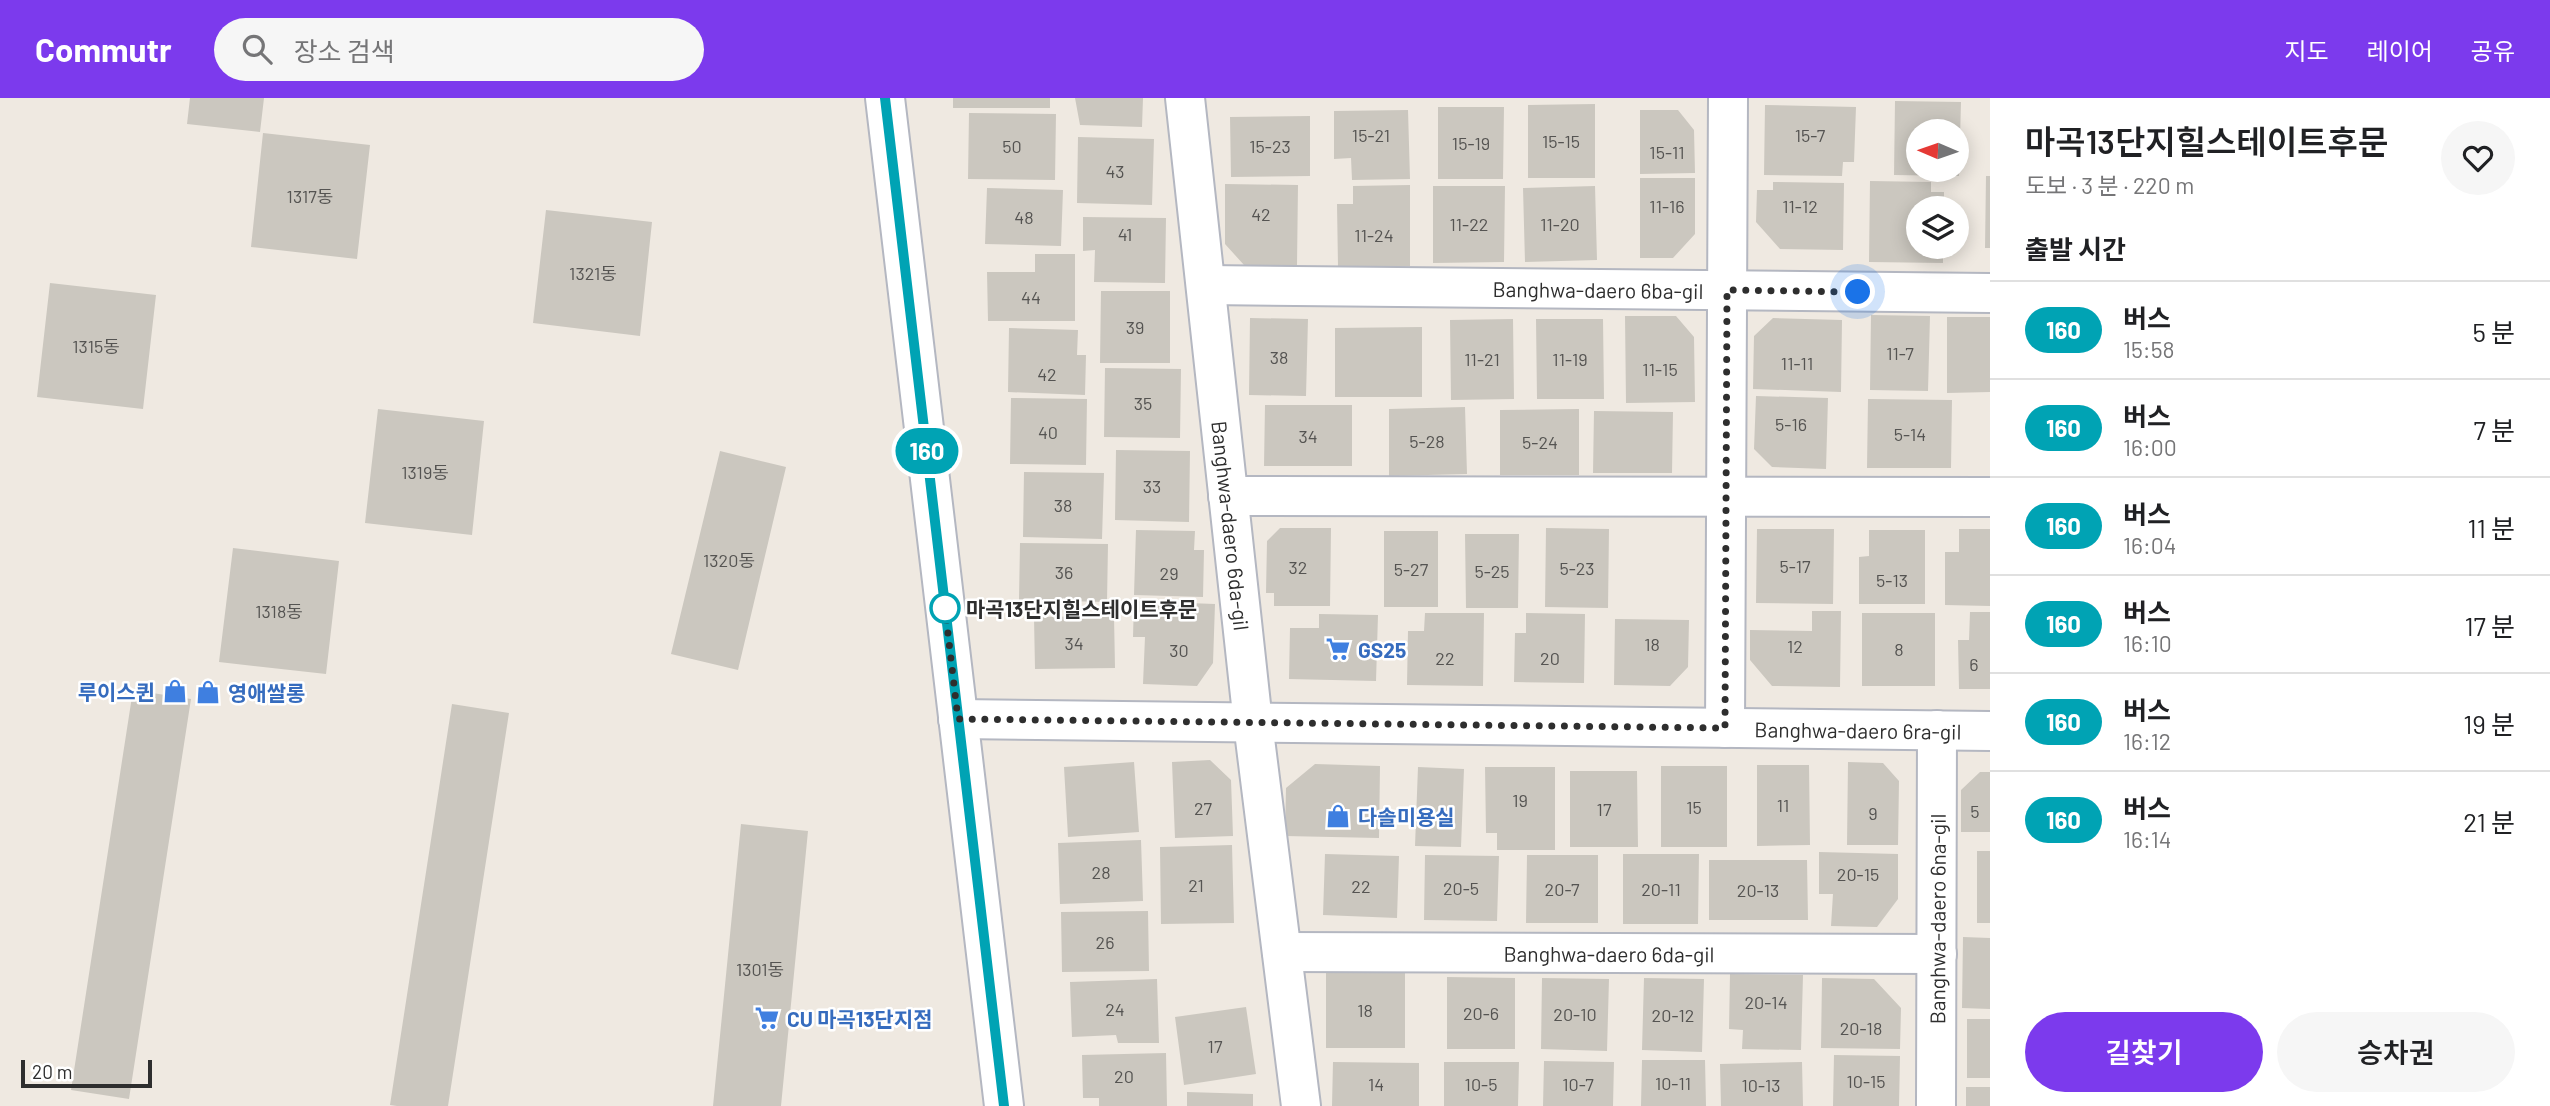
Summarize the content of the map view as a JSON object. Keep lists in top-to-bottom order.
{
  "streets": {
    "street": [
      "Banghwa-daero 6ba-gil",
      "Banghwa-daero 6da-gil",
      "Banghwa-daero 6ra-gil",
      "Banghwa-daero 6na-gil"
    ]
  },
  "crossings": [
    ["Banghwa-daero 6ba-gil", "Banghwa-daero 6da-gil"],
    ["Banghwa-daero 6ba-gil", "Banghwa-daero 6ra-gil"],
    ["Banghwa-daero 6da-gil", "Banghwa-daero 6ra-gil"],
    ["Banghwa-daero 6da-gil", "Banghwa-daero 6na-gil"],
    ["Banghwa-daero 6ra-gil", "Banghwa-daero 6na-gil"]
  ],
  "places": {
    "other": ["마곡13단지힐스테이트후문"],
    "supermarket": ["GS25", "CU 마곡13단지점"],
    "shop": ["루이스퀸", "영애쌀롱", "다솔미용실"]
  },
  "lines": ["bus line 160"],
  "house_numbers": [
    "15-21",
    "15-7",
    "15-15",
    "15-19",
    "50",
    "15-23",
    "15-11",
    "43",
    "1317동",
    "11-16",
    "11-12",
    "42",
    "48",
    "11-22",
    "11-20",
    "41",
    "11-24",
    "1321동",
    "44",
    "39",
    "1315동",
    "11-7",
    "38",
    "11-21",
    "11-19",
    "11-11",
    "11-15",
    "42",
    "35",
    "5-16",
    "40",
    "5-14",
    "34",
    "5-28",
    "5-24",
    "1319동",
    "33",
    "38",
    "1320동",
    "5-17",
    "32",
    "5-23",
    "5-27",
    "5-25",
    "36",
    "29",
    "5-13",
    "1318동",
    "34",
    "18",
    "12",
    "8",
    "30",
    "22",
    "20",
    "6",
    "19",
    "11",
    "15",
    "27",
    "17",
    "5",
    "9",
    "28",
    "20-15",
    "21",
    "22",
    "20-5",
    "20-7",
    "20-11",
    "20-13",
    "26",
    "1301동",
    "20-14",
    "24",
    "18",
    "20-6",
    "20-10",
    "20-12",
    "20-18",
    "17",
    "20",
    "10-15",
    "10-11",
    "14",
    "10-5",
    "10-7",
    "10-13"
  ],
  "scale_bar": "20 m",
  "north": "left",
  "page": {
    "header": "Commutr",
    "search": "장소 검색",
    "nav": ["지도", "레이어", "공유"],
    "on_map": "160",
    "heading": [
      ["마곡13단지힐스테이트후문", "도보 · 3 분 · 220 m"],
      "출발 시간"
    ],
    "list": [
      {
        "mark": "160",
        "name": "버스",
        "note": "15:58",
        "value": "5 분"
      },
      {
        "mark": "160",
        "name": "버스",
        "note": "16:00",
        "value": "7 분"
      },
      {
        "mark": "160",
        "name": "버스",
        "note": "16:04",
        "value": "11 분"
      },
      {
        "mark": "160",
        "name": "버스",
        "note": "16:10",
        "value": "17 분"
      },
      {
        "mark": "160",
        "name": "버스",
        "note": "16:12",
        "value": "19 분"
      },
      {
        "mark": "160",
        "name": "버스",
        "note": "16:14",
        "value": "21 분"
      }
    ],
    "buttons": ["길찾기", "승차권"],
    "scale": "20 m"
  }
}
